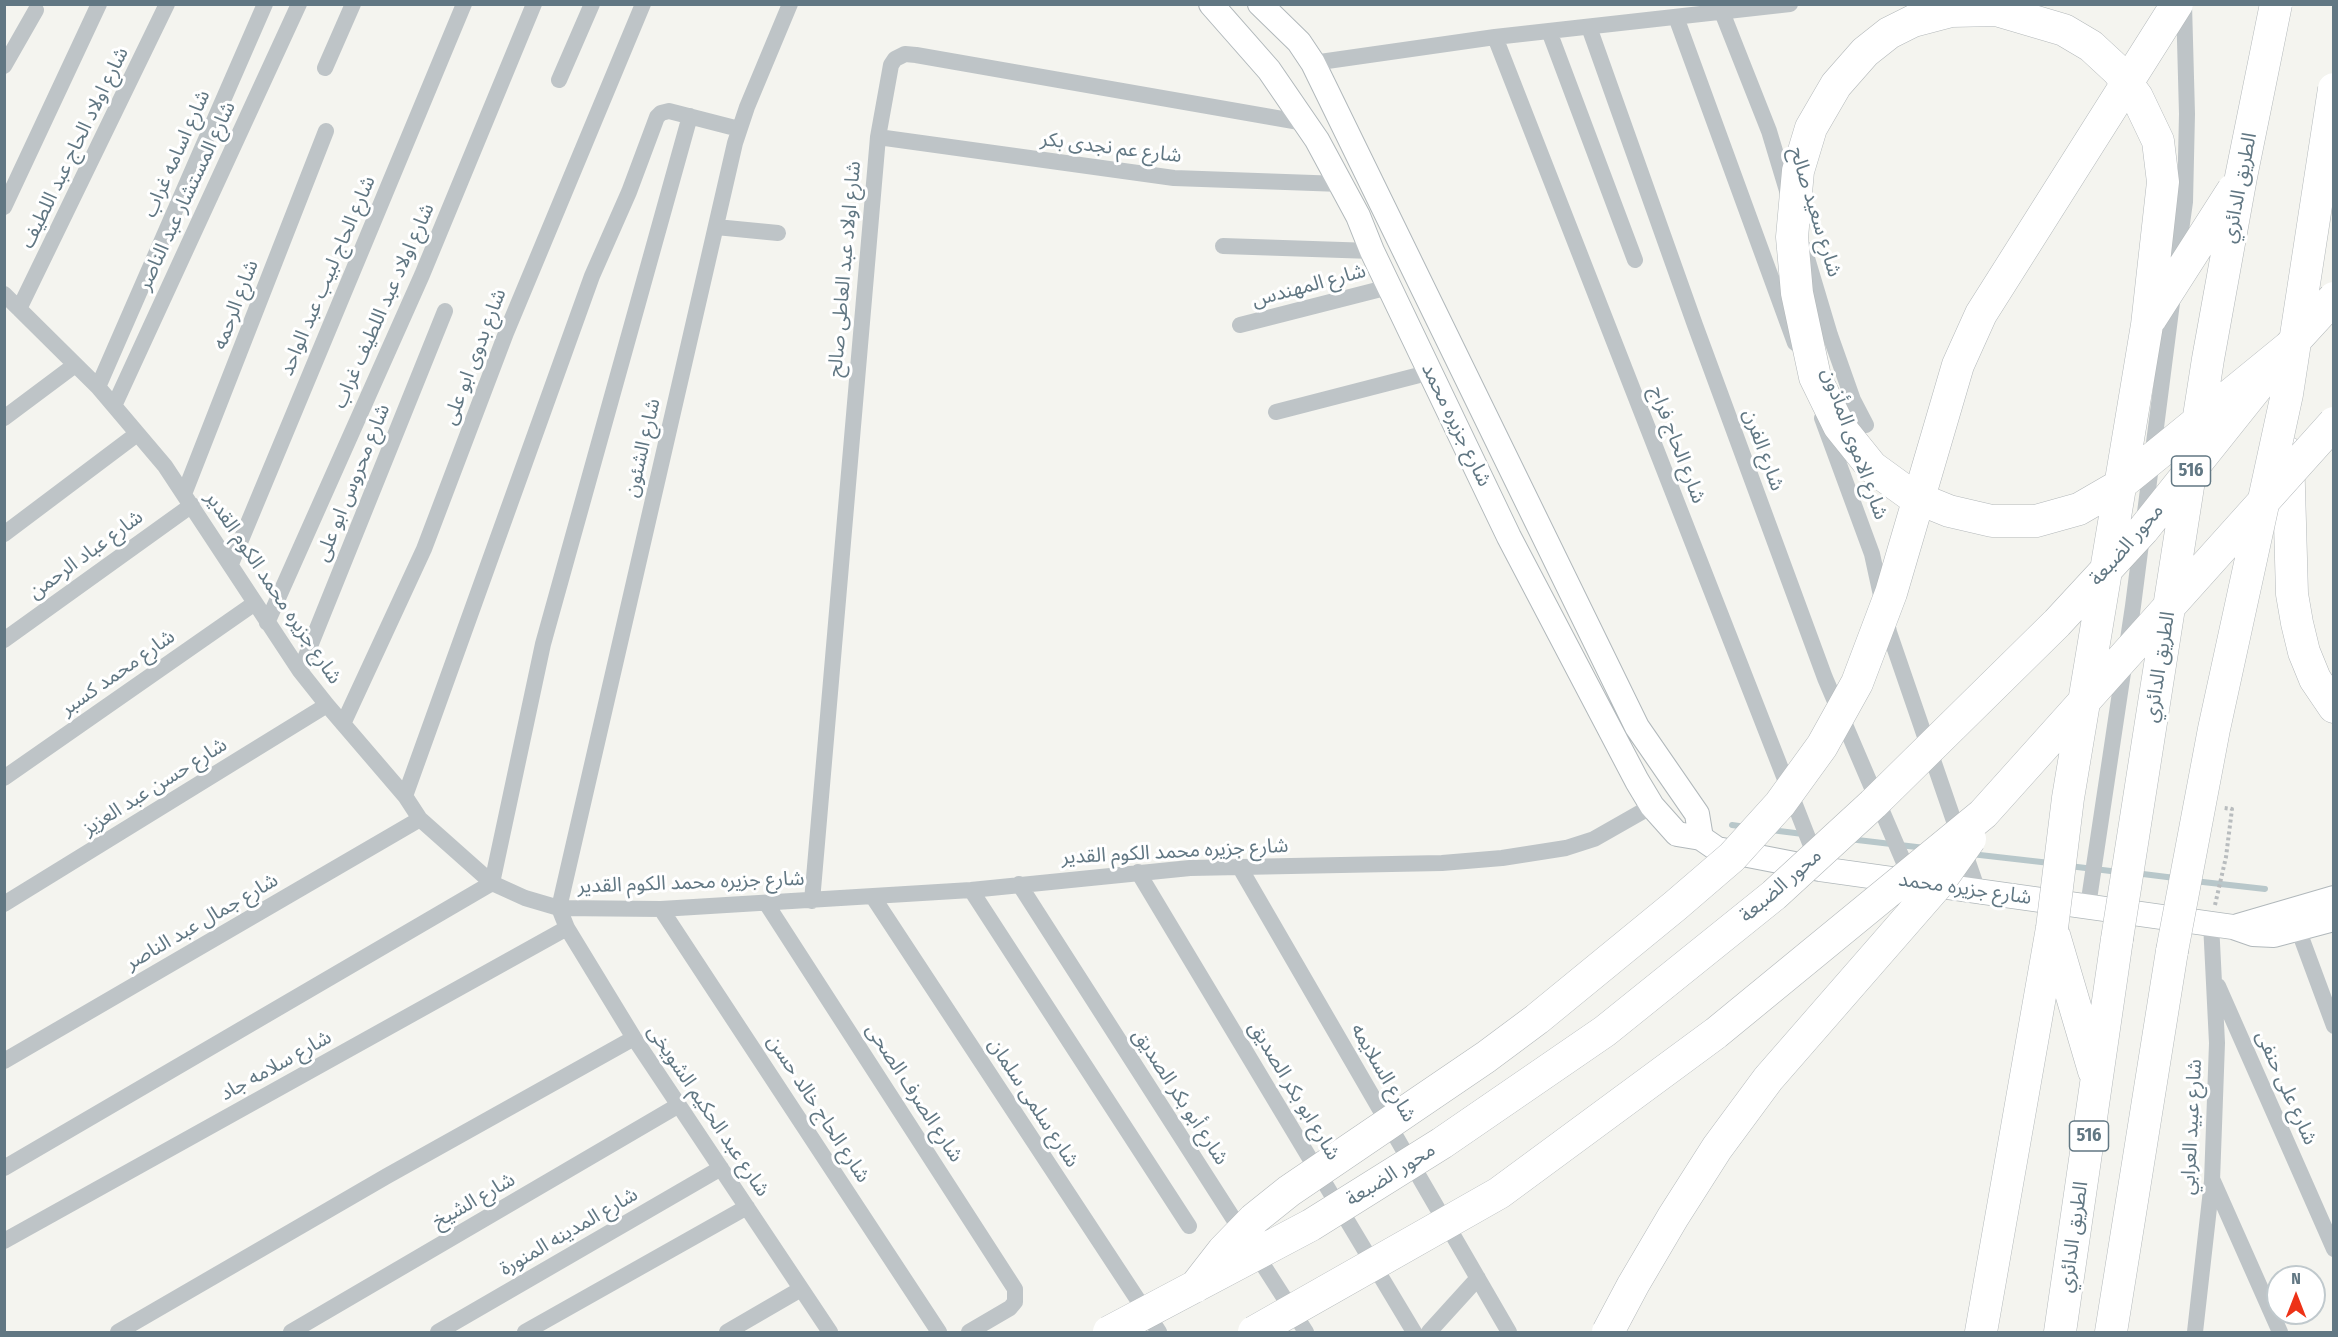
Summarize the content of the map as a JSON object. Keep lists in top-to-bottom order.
{
  "streets": {
    "highway": ["الطريق الدائري", "516", "محور الضبعة"],
    "main road": ["شارع جزيره محمد"],
    "street": [
      "شارع اولاد الحاج عبد اللطيف",
      "شارع عم نجدى بكر",
      "شارع اسامه غراب",
      "شارع المستشار عبد الناصر",
      "شارع سعيد صالح",
      "شارع اولاد عبد العاطى صالح",
      "شارع الحاج لبيب عبد الواحد",
      "شارع المهندس",
      "شارع الرحمه",
      "شارع اولاد عبد اللطيف غراب",
      "شارع بدوى ابو على",
      "شارع الاموى المأذون",
      "شارع الحاج فراج",
      "شارع الشئون",
      "شارع الفرن",
      "شارع محروس ابو على",
      "شارع عباد الرحمن",
      "شارع جزيره محمد الكوم القدير",
      "شارع محمد كسبر",
      "شارع حسن عبد العزيز",
      "شارع جمال عبد الناصر",
      "شارع سلامه جاد",
      "شارع السلايمه",
      "شارع على حنفى",
      "شارع ابو بكر الصديق",
      "شارع الصرف الصحى",
      "شارع أبو بكر الصديق",
      "شارع سلمى سلمان",
      "شارع الحاج خالد حسن",
      "شارع عبد الحكيم الشويخى",
      "شارع عبيد العرابي",
      "شارع الشيخ",
      "شارع المدينه المنورة"
    ]
  },
  "crossings": [
    ["شارع اولاد الحاج عبد اللطيف", "شارع جزيره محمد الكوم القدير"],
    ["شارع عم نجدى بكر", "شارع اولاد عبد العاطى صالح"],
    ["شارع عم نجدى بكر", "شارع جزيره محمد"],
    ["شارع اسامه غراب", "شارع جزيره محمد الكوم القدير"],
    ["شارع المستشار عبد الناصر", "شارع جزيره محمد الكوم القدير"],
    ["شارع اولاد عبد العاطى صالح", "شارع جزيره محمد"],
    ["شارع اولاد عبد العاطى صالح", "شارع جزيره محمد الكوم القدير"],
    ["شارع الحاج لبيب عبد الواحد", "شارع جزيره محمد الكوم القدير"],
    ["شارع المهندس", "شارع جزيره محمد"],
    ["شارع الرحمه", "شارع عباد الرحمن"],
    ["شارع الرحمه", "شارع جزيره محمد الكوم القدير"],
    ["شارع اولاد عبد اللطيف غراب", "شارع جزيره محمد الكوم القدير"],
    ["شارع بدوى ابو على", "شارع جزيره محمد الكوم القدير"],
    ["شارع جزيره محمد", "شارع الاموى المأذون"],
    ["شارع جزيره محمد", "شارع الحاج فراج"],
    ["شارع جزيره محمد", "شارع الفرن"],
    ["شارع جزيره محمد", "شارع جزيره محمد الكوم القدير"],
    ["شارع جزيره محمد", "شارع عبيد العرابي"],
    ["شارع الشئون", "شارع جزيره محمد الكوم القدير"],
    ["شارع الشئون", "شارع عبد الحكيم الشويخى"],
    ["شارع محروس ابو على", "شارع جزيره محمد الكوم القدير"],
    ["شارع عباد الرحمن", "شارع جزيره محمد الكوم القدير"],
    ["شارع جزيره محمد الكوم القدير", "شارع محمد كسبر"],
    ["شارع جزيره محمد الكوم القدير", "شارع حسن عبد العزيز"],
    ["شارع جزيره محمد الكوم القدير", "شارع جمال عبد الناصر"],
    ["شارع جزيره محمد الكوم القدير", "شارع السلايمه"],
    ["شارع جزيره محمد الكوم القدير", "شارع ابو بكر الصديق"],
    ["شارع جزيره محمد الكوم القدير", "شارع الصرف الصحى"],
    ["شارع جزيره محمد الكوم القدير", "شارع أبو بكر الصديق"],
    ["شارع جزيره محمد الكوم القدير", "شارع سلمى سلمان"],
    ["شارع جزيره محمد الكوم القدير", "شارع الحاج خالد حسن"],
    ["شارع جزيره محمد الكوم القدير", "شارع عبد الحكيم الشويخى"],
    ["شارع سلامه جاد", "شارع عبد الحكيم الشويخى"],
    ["شارع على حنفى", "شارع عبيد العرابي"],
    ["شارع عبد الحكيم الشويخى", "شارع الشيخ"],
    ["شارع عبد الحكيم الشويخى", "شارع المدينه المنورة"]
  ],
  "north": "top"
}
